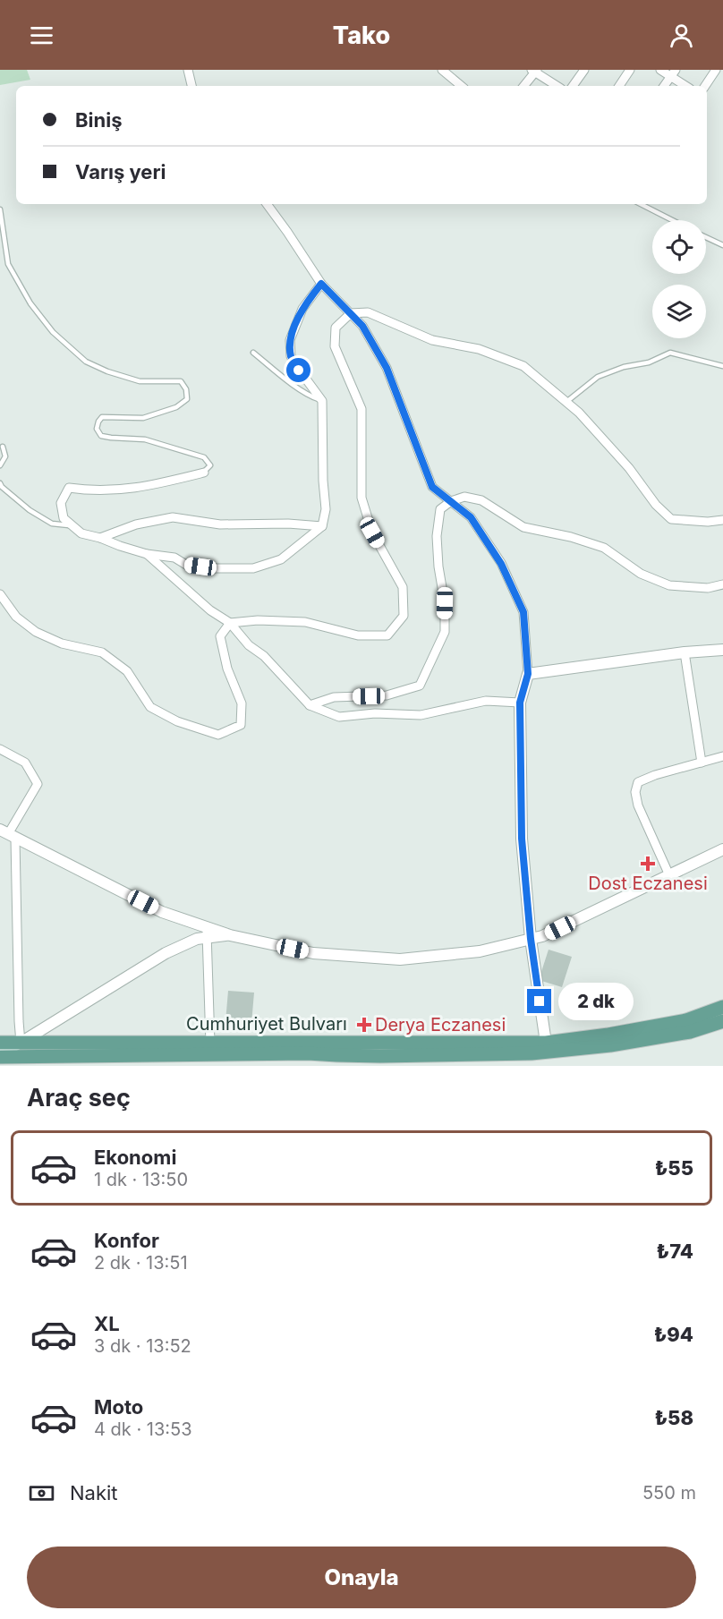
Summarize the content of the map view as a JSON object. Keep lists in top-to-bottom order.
{
  "streets": {
    "main road": ["Cumhuriyet Bulvarı"]
  },
  "places": {
    "health": ["Dost Eczanesi", "Derya Eczanesi"]
  },
  "page": {
    "header": "Tako",
    "banner": ["Biniş", "Varış yeri"],
    "bubble": "2 dk",
    "heading": "Araç seç",
    "list": [
      {
        "name": "Ekonomi",
        "note": "1 dk · 13:50",
        "value": "₺55"
      },
      {
        "name": "Konfor",
        "note": "2 dk · 13:51",
        "value": "₺74"
      },
      {
        "name": "XL",
        "note": "3 dk · 13:52",
        "value": "₺94"
      },
      {
        "name": "Moto",
        "note": "4 dk · 13:53",
        "value": "₺58"
      }
    ],
    "pay": ["Nakit", "550 m"],
    "buttons": "Onayla"
  }
}
